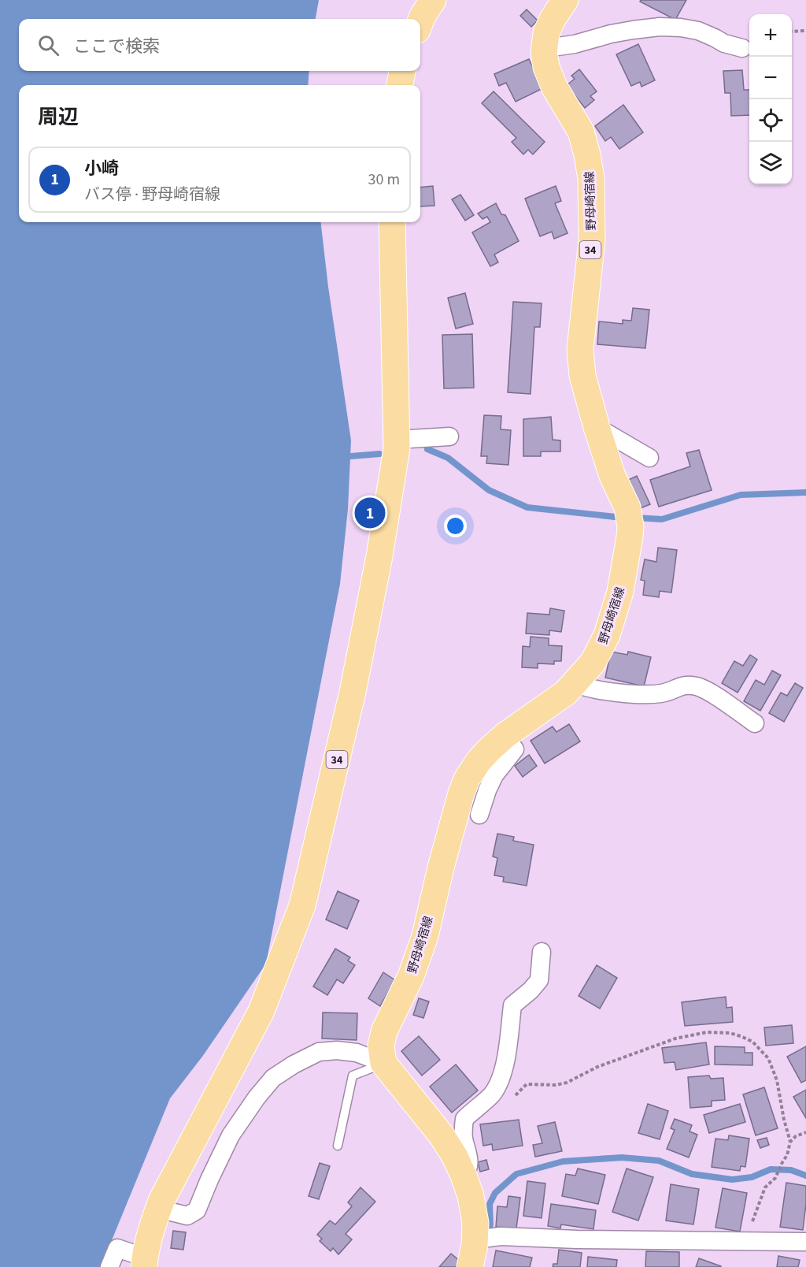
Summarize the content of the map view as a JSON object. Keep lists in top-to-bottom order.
{
  "streets": {
    "main road": ["野母崎宿線", "34"]
  },
  "page": {
    "map_buttons": ["+", "−"],
    "search": "ここで検索",
    "heading": "周辺",
    "list": [
      {
        "mark": "1",
        "name": "小崎",
        "note": "バス停 · 野母崎宿線",
        "value": "30 m"
      }
    ],
    "pins": "1"
  }
}
